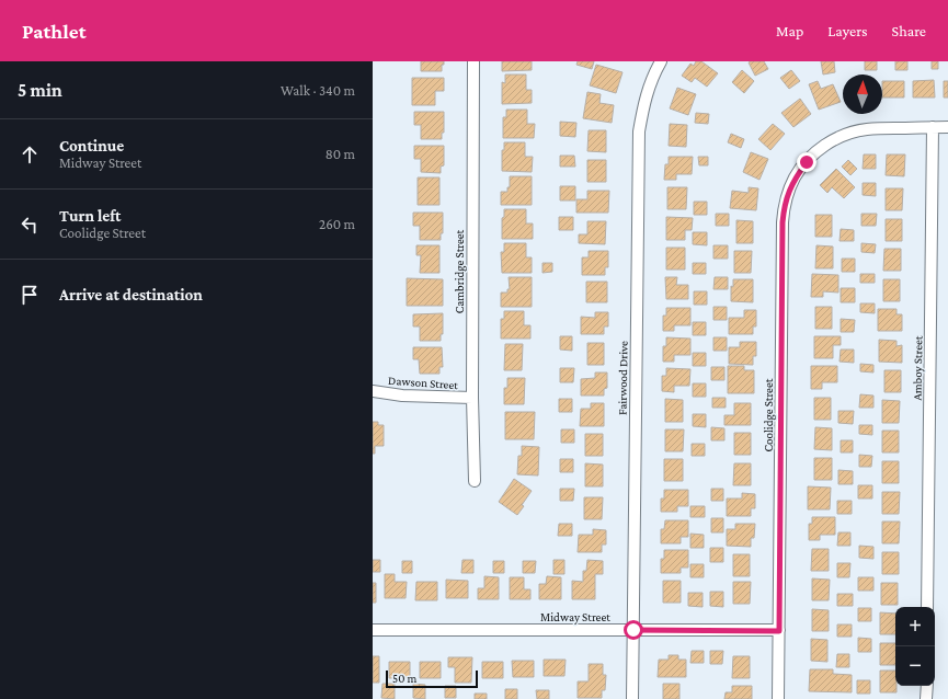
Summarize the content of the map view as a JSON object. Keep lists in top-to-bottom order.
{
  "streets": {
    "street": [
      "Cambridge Street",
      "Amboy Street",
      "Fairwood Drive",
      "Dawson Street",
      "Coolidge Street",
      "Midway Street"
    ]
  },
  "crossings": [
    ["Cambridge Street", "Dawson Street"],
    ["Amboy Street", "Coolidge Street"],
    ["Fairwood Drive", "Midway Street"],
    ["Coolidge Street", "Midway Street"]
  ],
  "scale_bar": "50 m",
  "north": "top",
  "page": {
    "header": "Pathlet",
    "nav": ["Map", "Layers", "Share"],
    "heading": ["5 min", "Walk · 340 m"],
    "list": [
      ["Continue", "Midway Street", "80 m"],
      ["Turn left", "Coolidge Street", "260 m"],
      "Arrive at destination"
    ],
    "map_buttons": ["+", "−"],
    "scale": "50 m"
  }
}
